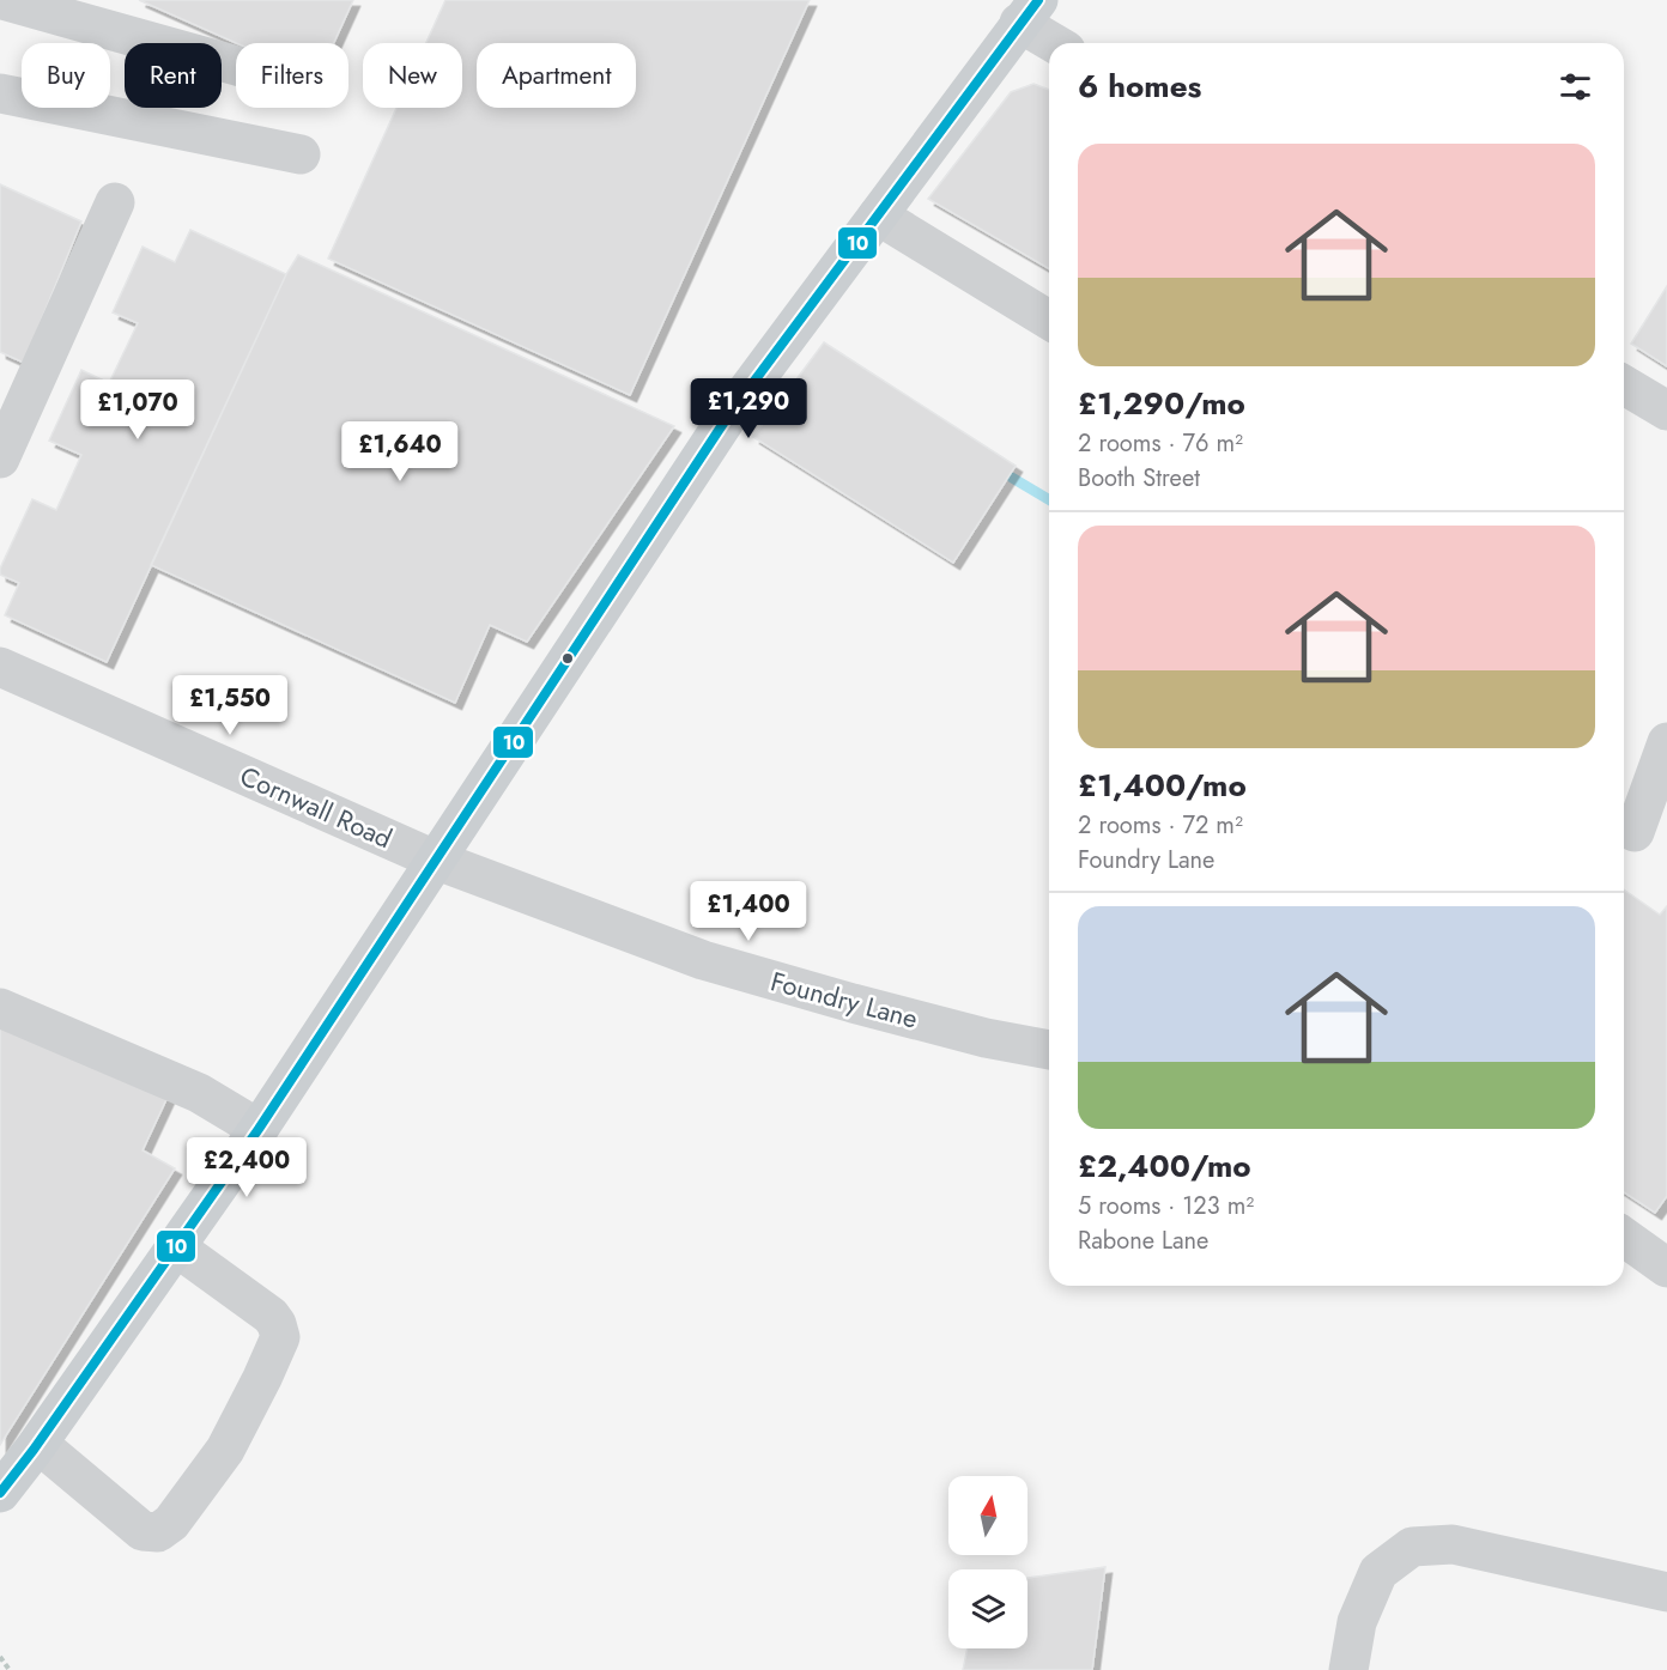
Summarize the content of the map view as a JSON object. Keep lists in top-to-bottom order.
{
  "streets": {
    "street": ["Cornwall Road", "Foundry Lane"]
  },
  "crossings": [
    ["Cornwall Road", "Foundry Lane"]
  ],
  "lines": ["transit line 10"],
  "north": "top",
  "page": {
    "chip": [
      "Buy",
      "Rent",
      "Filters",
      "New",
      "Apartment"
    ],
    "heading": "6 homes",
    "list": [
      {
        "name": "£1,290/mo",
        "note": "2 rooms · 76 m² · Booth Street"
      },
      {
        "name": "£1,400/mo",
        "note": "2 rooms · 72 m² · Foundry Lane"
      },
      {
        "name": "£2,400/mo",
        "note": "5 rooms · 123 m² · Rabone Lane"
      }
    ],
    "price": [
      "£1,290",
      "£1,070",
      "£1,640",
      "£1,550",
      "£1,400",
      "£2,400"
    ]
  }
}
